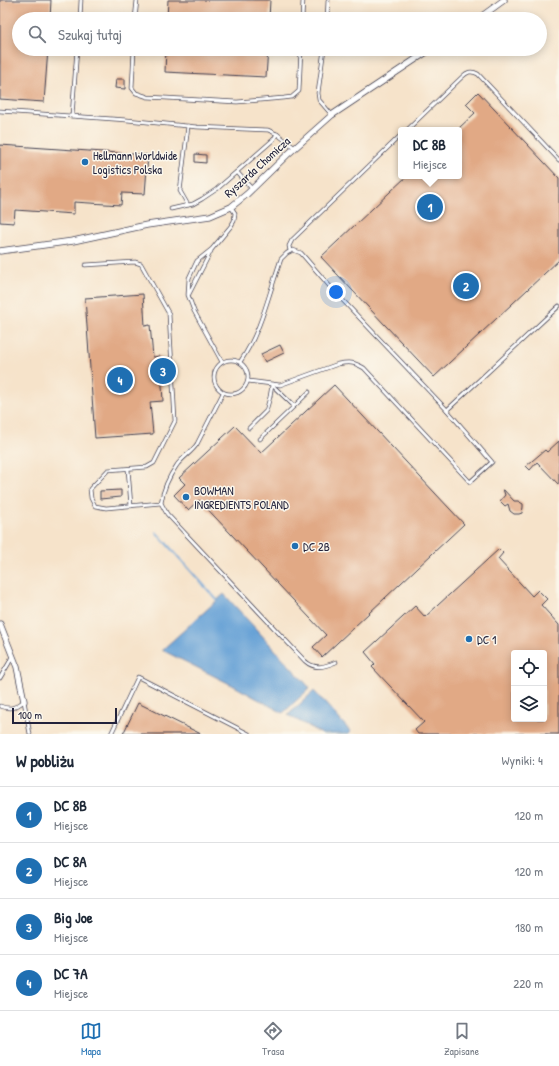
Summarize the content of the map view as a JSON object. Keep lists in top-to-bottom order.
{
  "streets": {
    "street": ["Ryszarda Chomicza"]
  },
  "places": [
    "Hellmann Worldwide Logistics Polska",
    "BOWMAN INGREDIENTS POLAND",
    "DC 2B",
    "DC 1"
  ],
  "scale_bar": "100 m",
  "page": {
    "search": "Szukaj tutaj",
    "popup": ["DC 8B", "Miejsce"],
    "pins": [
      "1",
      "2",
      "3",
      "4"
    ],
    "scale": "100 m",
    "heading": ["W pobliżu", "Wyniki: 4"],
    "list": [
      {
        "mark": "1",
        "name": "DC 8B",
        "note": "Miejsce",
        "value": "120 m"
      },
      {
        "mark": "2",
        "name": "DC 8A",
        "note": "Miejsce",
        "value": "120 m"
      },
      {
        "mark": "3",
        "name": "Big Joe",
        "note": "Miejsce",
        "value": "180 m"
      },
      {
        "mark": "4",
        "name": "DC 7A",
        "note": "Miejsce",
        "value": "220 m"
      }
    ],
    "nav": ["Mapa", "Trasa", "Zapisane"]
  }
}
